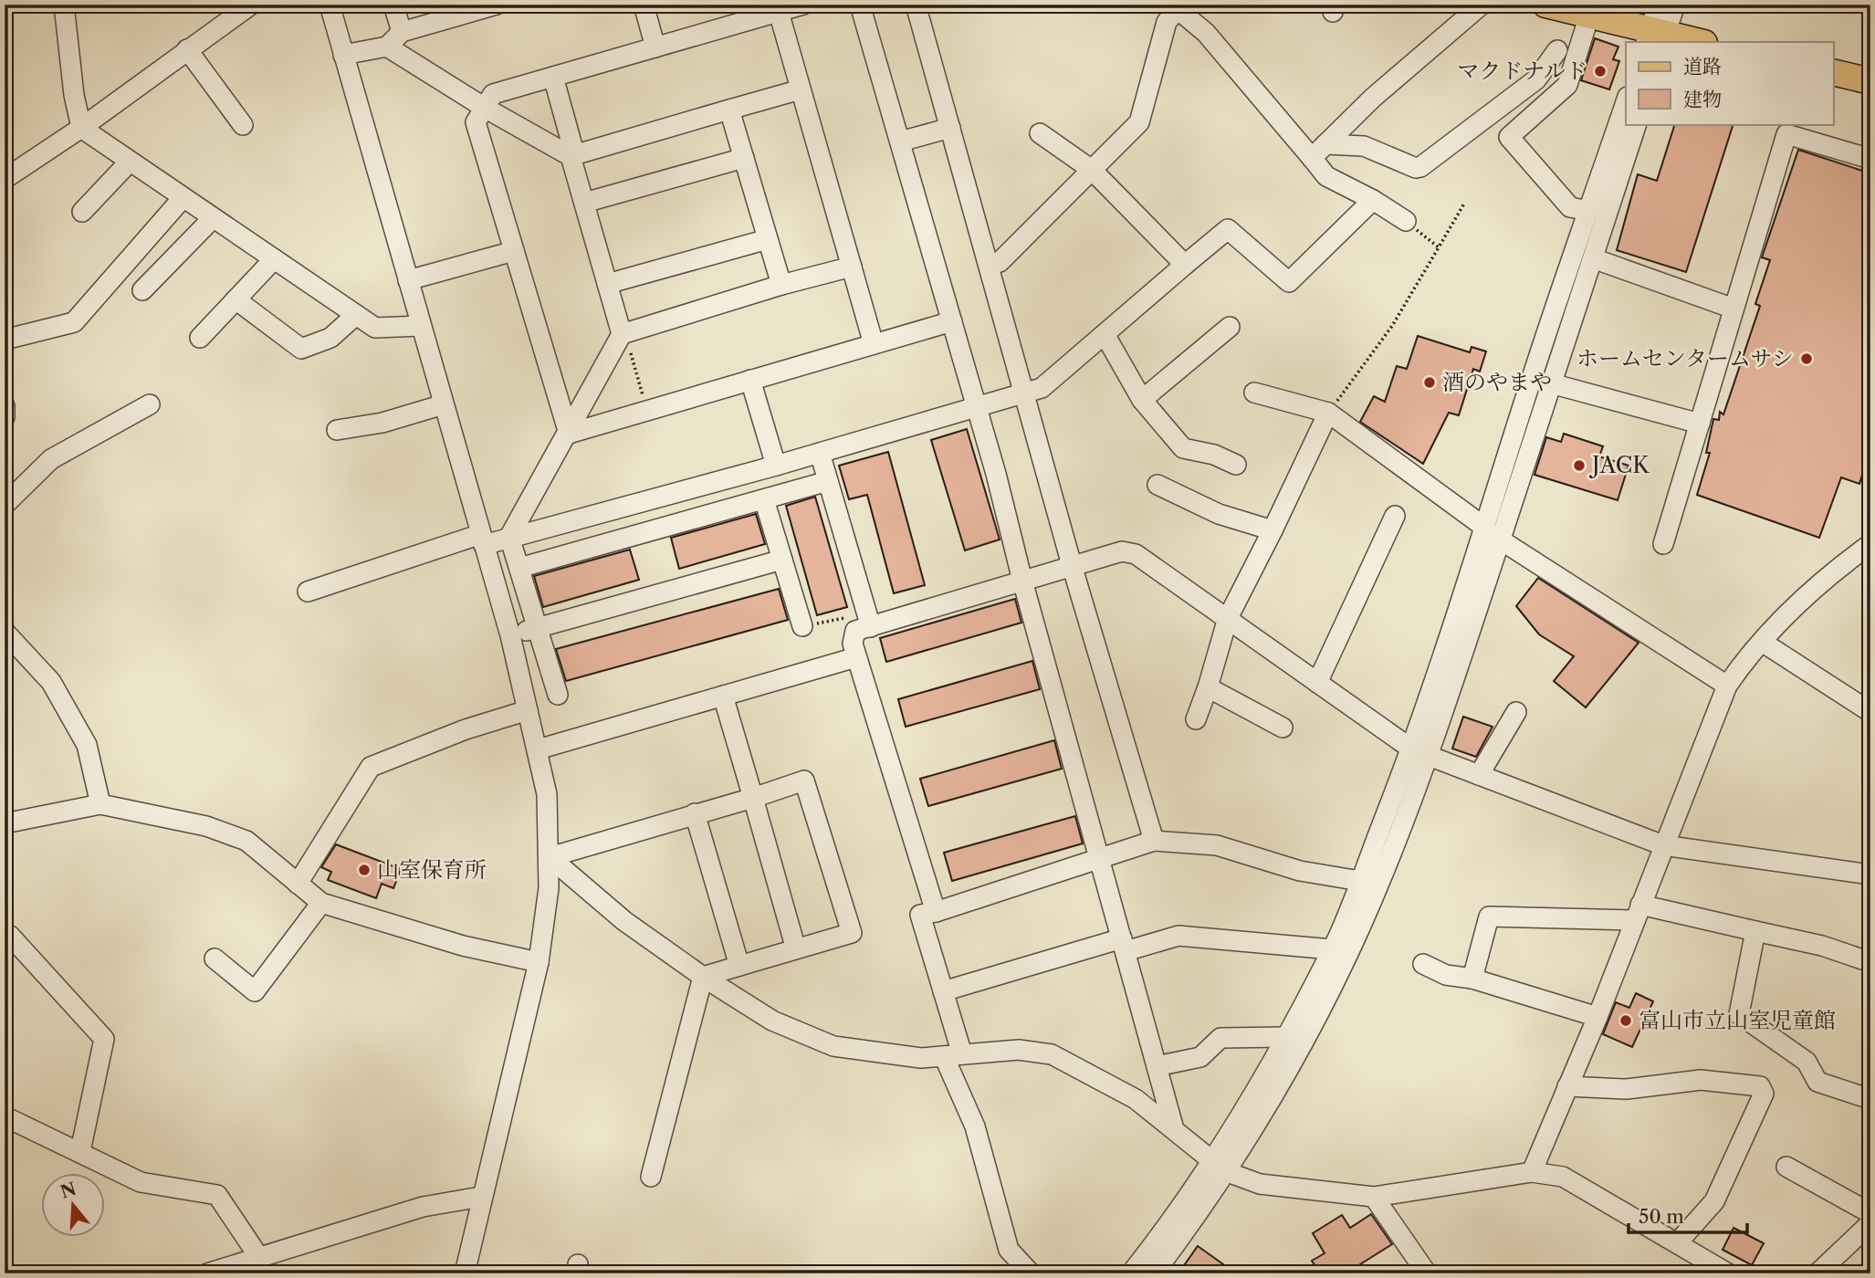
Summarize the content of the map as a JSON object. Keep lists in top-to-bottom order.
{
  "places": [
    "マクドナルド",
    "ホームセンタームサシ",
    "酒のやまや",
    "JACK",
    "山室保育所",
    "富山市立山室児童館"
  ],
  "legend": ["道路", "建物"],
  "scale_bar": "50 m",
  "north": "top"
}
